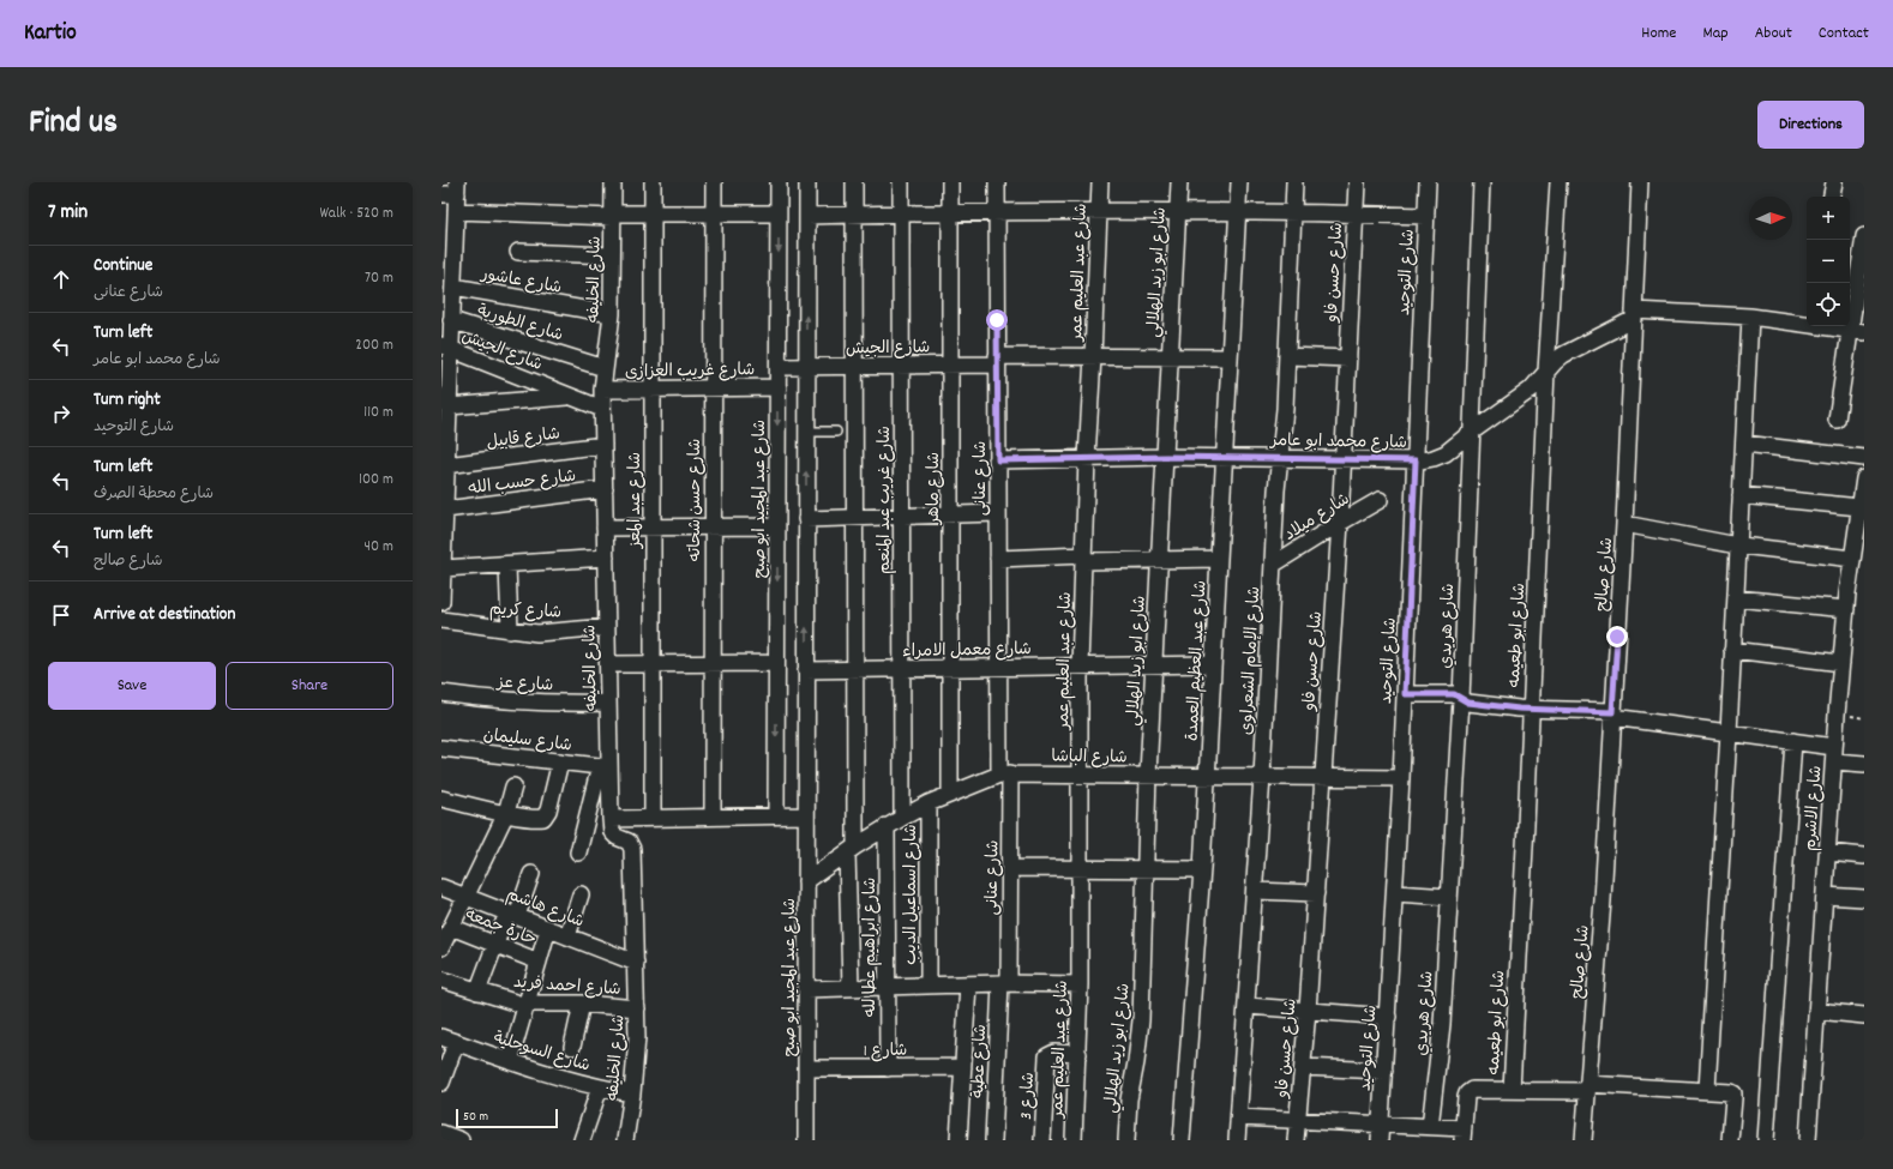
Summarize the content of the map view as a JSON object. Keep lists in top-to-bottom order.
{
  "streets": {
    "street": [
      "شارع عبد العليم عمر",
      "شارع ابو زيد الهلالي",
      "شارع حسن فاو",
      "شارع التوحيد",
      "شارع عاشور",
      "شارع الخليفه",
      "شارع الطورية",
      "شارع الجيش",
      "شارع غريب العزازى",
      "شارع قابيل",
      "شارع محمد ابو عامر",
      "شارع عنانى",
      "شارع حسب الله",
      "شارع ماهر",
      "شارع عبد المجيد ابو صبح",
      "شارع عبد المعز",
      "شارع حسن شحاته",
      "شارع غريب عبد المنعم",
      "شارع ميلاد",
      "شارع صالح",
      "شارع كريم",
      "شارع هريدي",
      "شارع ابو طعيمه",
      "شارع معمل الامراء",
      "شارع عبد العظيم العمدة",
      "شارع الإمام الشعراوى",
      "شارع عز",
      "شارع سليمان",
      "شارع الباشا",
      "شارع الاشرم",
      "شارع اسماعيل الديب",
      "شارع هاشم",
      "حارة جمعه",
      "شارع ابراهيم عطا لله",
      "شارع احمد فريد",
      "شارع 1",
      "شارع السوحلية",
      "شارع عطية",
      "شارع 3"
    ]
  },
  "crossings": [
    ["شارع عبد العليم عمر", "شارع الجيش"],
    ["شارع عبد العليم عمر", "شارع محمد ابو عامر"],
    ["شارع عبد العليم عمر", "شارع معمل الامراء"],
    ["شارع عبد العليم عمر", "شارع الباشا"],
    ["شارع عبد العليم عمر", "شارع 3"],
    ["شارع ابو زيد الهلالي", "شارع الجيش"],
    ["شارع ابو زيد الهلالي", "شارع محمد ابو عامر"],
    ["شارع ابو زيد الهلالي", "شارع معمل الامراء"],
    ["شارع ابو زيد الهلالي", "شارع الباشا"],
    ["شارع حسن فاو", "شارع محمد ابو عامر"],
    ["شارع حسن فاو", "شارع ميلاد"],
    ["شارع حسن فاو", "شارع الباشا"],
    ["شارع التوحيد", "شارع محمد ابو عامر"],
    ["شارع التوحيد", "شارع الباشا"],
    ["شارع عاشور", "شارع الخليفه"],
    ["شارع الخليفه", "شارع الطورية"],
    ["شارع الخليفه", "شارع الجيش"],
    ["شارع الخليفه", "شارع غريب العزازى"],
    ["شارع الخليفه", "شارع قابيل"],
    ["شارع الخليفه", "شارع حسب الله"],
    ["شارع الخليفه", "شارع كريم"],
    ["شارع الخليفه", "شارع عز"],
    ["شارع الخليفه", "شارع سليمان"],
    ["شارع الخليفه", "شارع هاشم"],
    ["شارع الخليفه", "شارع احمد فريد"],
    ["شارع الخليفه", "شارع السوحلية"],
    ["شارع الجيش", "شارع عنانى"],
    ["شارع الجيش", "شارع ماهر"],
    ["شارع الجيش", "شارع عبد المجيد ابو صبح"],
    ["شارع الجيش", "شارع غريب عبد المنعم"],
    ["شارع الجيش", "شارع عبد العظيم العمدة"],
    ["شارع غريب العزازى", "شارع عبد المجيد ابو صبح"],
    ["شارع غريب العزازى", "شارع عبد المعز"],
    ["شارع غريب العزازى", "شارع حسن شحاته"],
    ["شارع محمد ابو عامر", "شارع عنانى"],
    ["شارع محمد ابو عامر", "شارع صالح"],
    ["شارع محمد ابو عامر", "شارع هريدي"],
    ["شارع محمد ابو عامر", "شارع ابو طعيمه"],
    ["شارع محمد ابو عامر", "شارع عبد العظيم العمدة"],
    ["شارع محمد ابو عامر", "شارع الإمام الشعراوى"],
    ["شارع عنانى", "شارع معمل الامراء"],
    ["شارع عنانى", "شارع الباشا"],
    ["شارع عنانى", "شارع عطية"],
    ["شارع ماهر", "شارع معمل الامراء"],
    ["شارع ماهر", "شارع الباشا"],
    ["شارع عبد المجيد ابو صبح", "شارع معمل الامراء"],
    ["شارع عبد المجيد ابو صبح", "شارع الباشا"],
    ["شارع عبد المجيد ابو صبح", "شارع 1"],
    ["شارع غريب عبد المنعم", "شارع معمل الامراء"],
    ["شارع غريب عبد المنعم", "شارع الباشا"],
    ["شارع ميلاد", "شارع الإمام الشعراوى"],
    ["شارع معمل الامراء", "شارع عبد العظيم العمدة"],
    ["شارع عبد العظيم العمدة", "شارع الباشا"],
    ["شارع الإمام الشعراوى", "شارع الباشا"],
    ["شارع الباشا", "شارع اسماعيل الديب"],
    ["شارع الباشا", "شارع ابراهيم عطا لله"],
    ["شارع ابراهيم عطا لله", "شارع 1"]
  ],
  "scale_bar": "50 m",
  "north": "right",
  "page": {
    "header": "Kartio",
    "nav": [
      "Home",
      "Map",
      "About",
      "Contact"
    ],
    "title": "Find us",
    "buttons": [
      "Directions",
      ["Save", "Share"]
    ],
    "heading": ["7 min", "Walk · 520 m"],
    "map_buttons": ["+", "−"],
    "list": [
      ["Continue", "شارع عنانى", "70 m"],
      ["Turn left", "شارع محمد ابو عامر", "200 m"],
      ["Turn right", "شارع التوحيد", "110 m"],
      ["Turn left", "شارع محطة الصرف", "100 m"],
      ["Turn left", "شارع صالح", "40 m"],
      "Arrive at destination"
    ],
    "scale": "50 m"
  }
}
